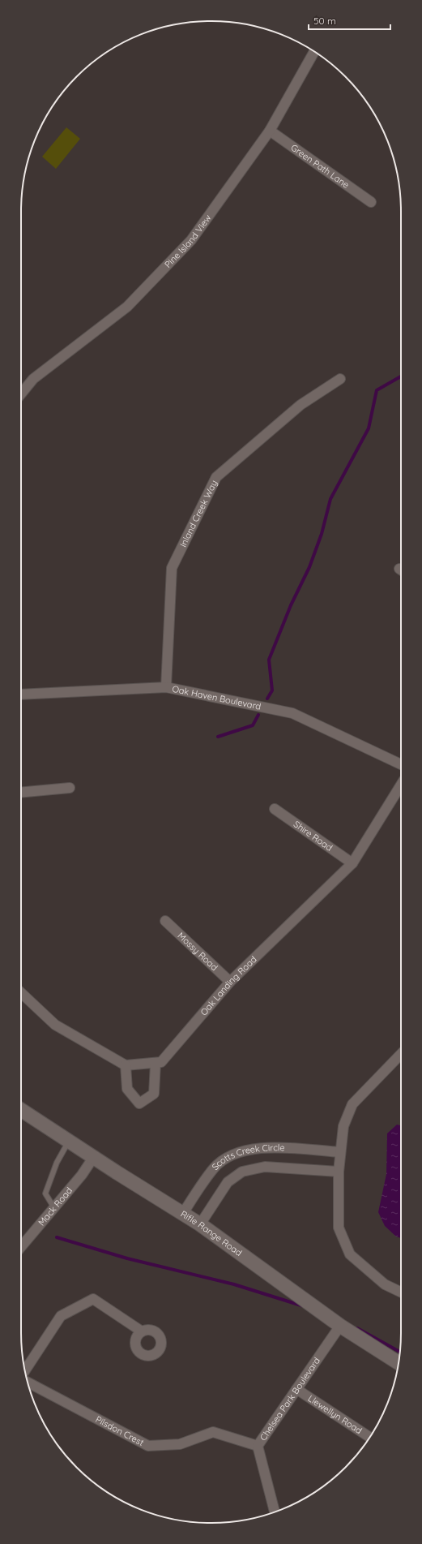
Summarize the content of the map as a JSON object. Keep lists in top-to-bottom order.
{
  "streets": {
    "main road": ["Rifle Range Road"],
    "street": [
      "Green Path Lane",
      "Pine Island View",
      "Inland Creek Way",
      "Oak Haven Boulevard",
      "Shire Road",
      "Mossy Road",
      "Oak Landing Road",
      "Scotts Creek Circle",
      "Mack Road",
      "Chelsea Park Boulevard",
      "Llewellyn Road",
      "Pilsdon Crest"
    ]
  },
  "crossings": [
    ["Green Path Lane", "Pine Island View"],
    ["Inland Creek Way", "Oak Haven Boulevard"],
    ["Shire Road", "Oak Landing Road"],
    ["Mossy Road", "Oak Landing Road"],
    ["Scotts Creek Circle", "Rifle Range Road"],
    ["Mack Road", "Rifle Range Road"],
    ["Rifle Range Road", "Chelsea Park Boulevard"],
    ["Chelsea Park Boulevard", "Llewellyn Road"],
    ["Chelsea Park Boulevard", "Pilsdon Crest"]
  ],
  "scale_bar": "50 m"
}
